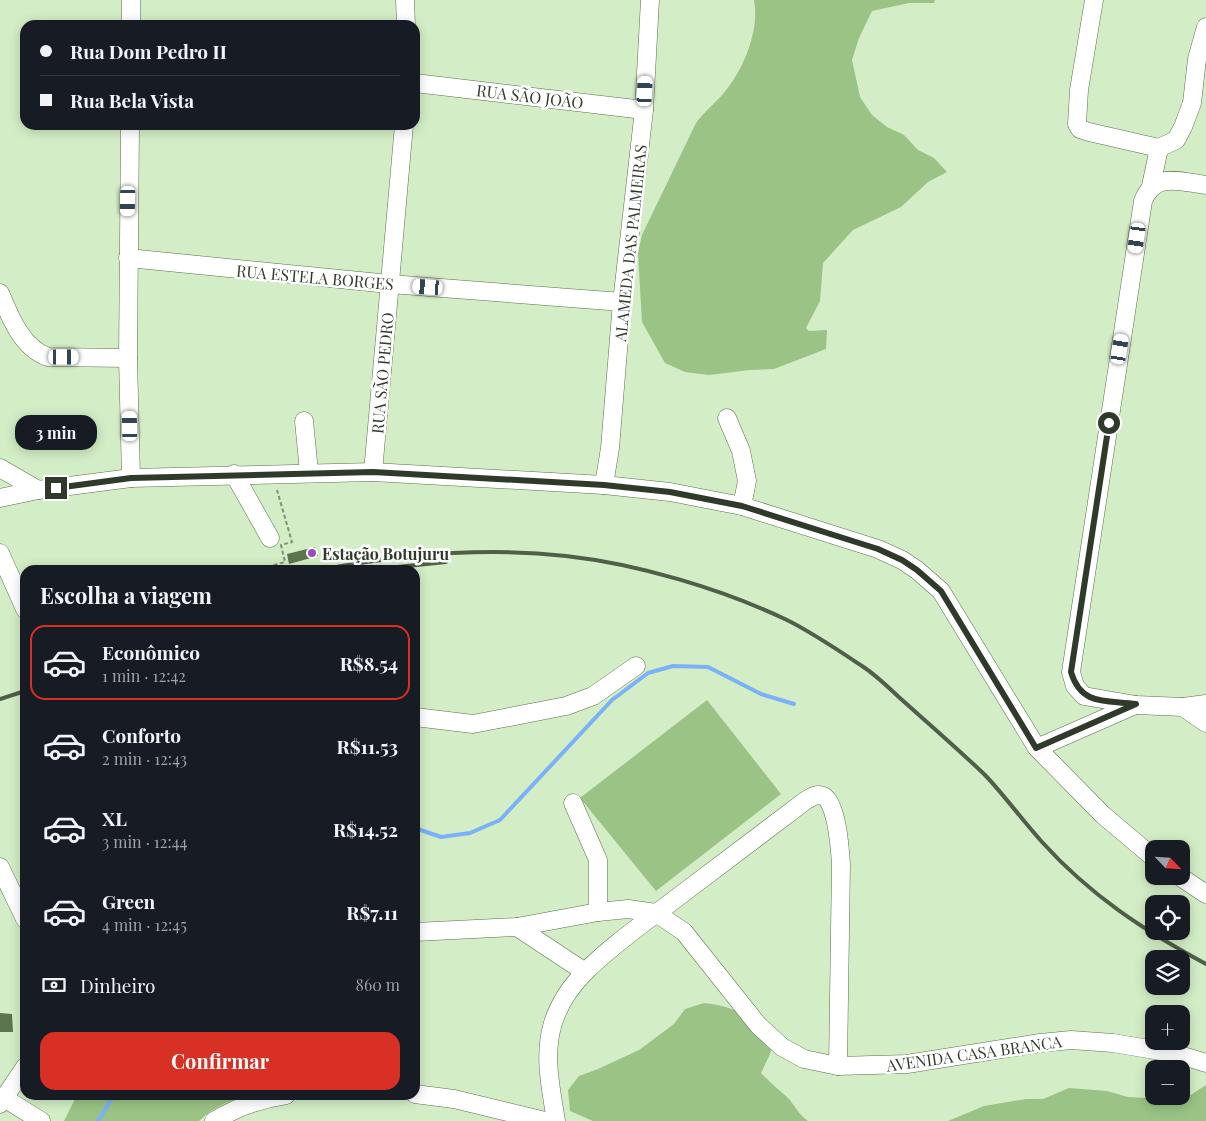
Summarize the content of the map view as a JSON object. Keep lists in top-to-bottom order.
{
  "streets": {
    "street": [
      "RUA SÃO JOÃO",
      "ALAMEDA DAS PALMEIRAS",
      "RUA ESTELA BORGES",
      "RUA SÃO PEDRO",
      "AVENIDA CASA BRANCA"
    ]
  },
  "crossings": [
    ["RUA SÃO JOÃO", "ALAMEDA DAS PALMEIRAS"],
    ["ALAMEDA DAS PALMEIRAS", "RUA ESTELA BORGES"],
    ["RUA ESTELA BORGES", "RUA SÃO PEDRO"]
  ],
  "places": ["Estação Botujuru"],
  "north": "bottom right",
  "page": {
    "banner": ["Rua Dom Pedro II", "Rua Bela Vista"],
    "bubble": "3 min",
    "heading": "Escolha a viagem",
    "list": [
      {
        "name": "Econômico",
        "note": "1 min · 12:42",
        "value": "R$8.54"
      },
      {
        "name": "Conforto",
        "note": "2 min · 12:43",
        "value": "R$11.53"
      },
      {
        "name": "XL",
        "note": "3 min · 12:44",
        "value": "R$14.52"
      },
      {
        "name": "Green",
        "note": "4 min · 12:45",
        "value": "R$7.11"
      }
    ],
    "map_buttons": ["+", "−"],
    "pay": ["Dinheiro", "860 m"],
    "buttons": "Confirmar"
  }
}
